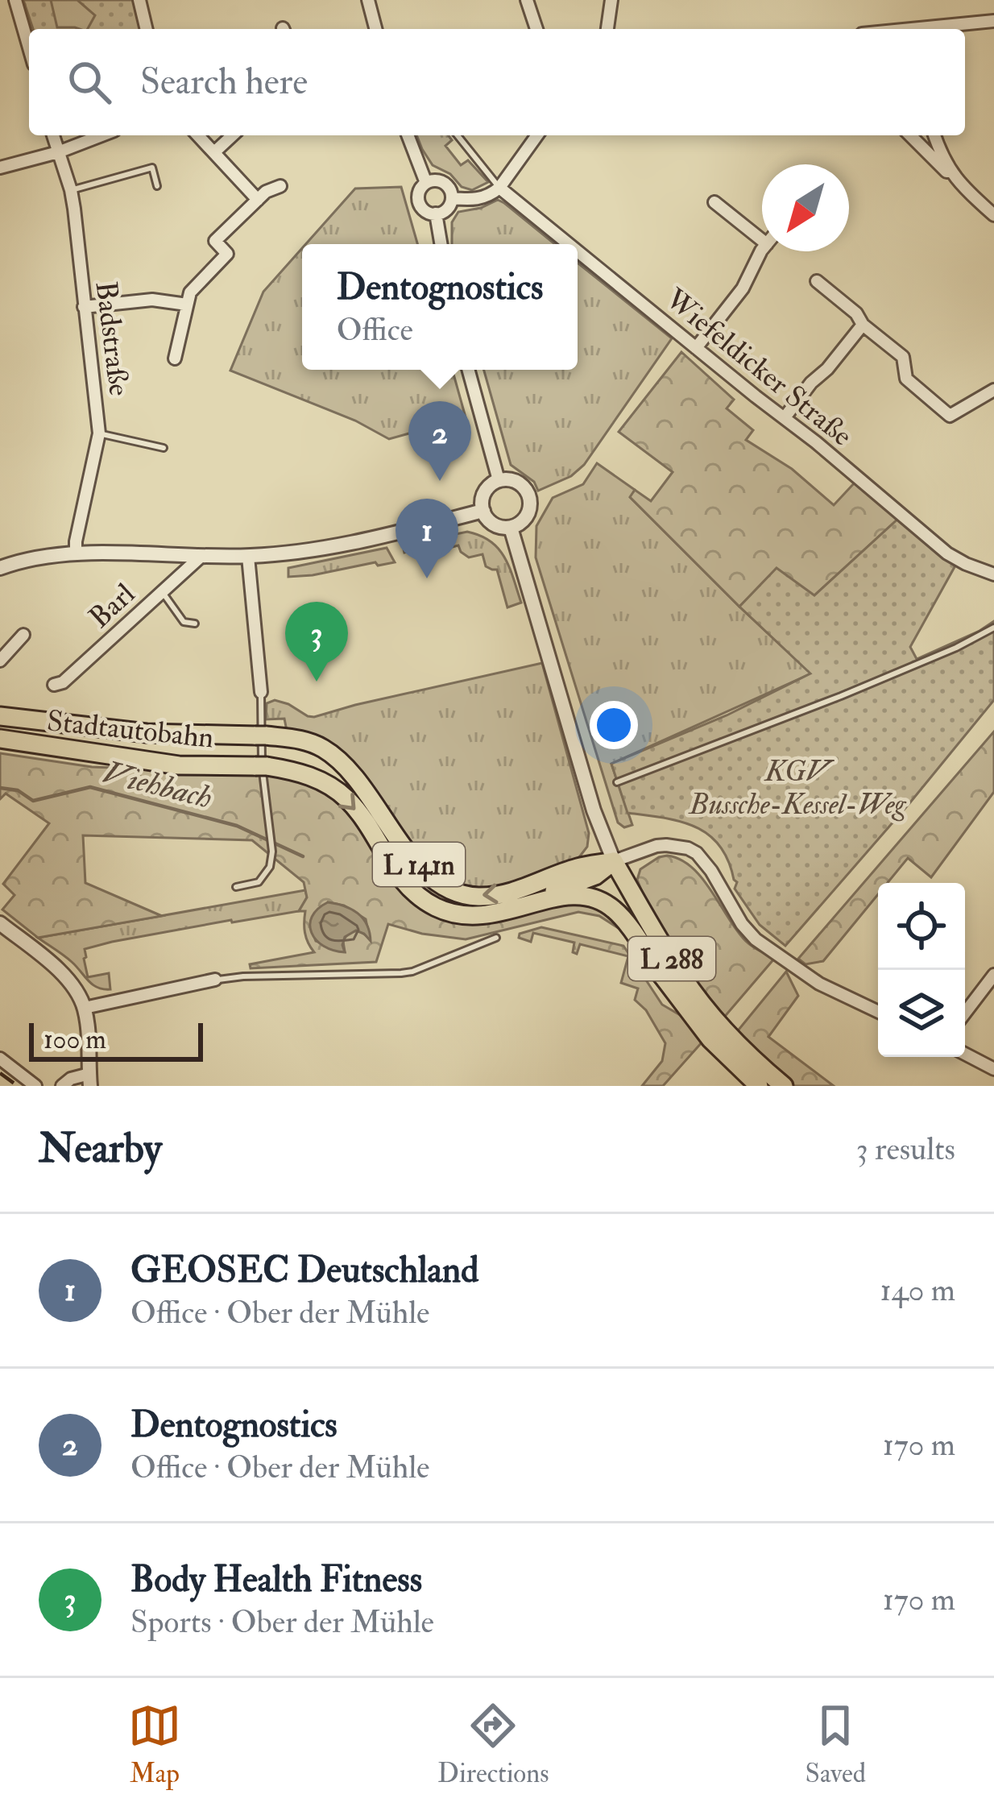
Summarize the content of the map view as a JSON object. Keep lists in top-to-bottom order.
{
  "streets": {
    "main road": ["Stadtautobahn", "L 141n", "L 288"],
    "street": ["Badstraße", "Wiefeldicker Straße", "Barl"]
  },
  "crossings": [
    ["Stadtautobahn", "L 288"]
  ],
  "water": ["Viehbach"],
  "parks": ["KGV Bussche-Kessel-Weg"],
  "scale_bar": "100 m",
  "north": "bottom left",
  "page": {
    "search": "Search here",
    "popup": ["Dentognostics", "Office"],
    "pins": ["2", "1", "3"],
    "scale": "100 m",
    "heading": ["Nearby", "3 results"],
    "list": [
      {
        "mark": "1",
        "name": "GEOSEC Deutschland",
        "note": "Office · Ober der Mühle",
        "value": "140 m"
      },
      {
        "mark": "2",
        "name": "Dentognostics",
        "note": "Office · Ober der Mühle",
        "value": "170 m"
      },
      {
        "mark": "3",
        "name": "Body Health Fitness",
        "note": "Sports · Ober der Mühle",
        "value": "170 m"
      }
    ],
    "nav": ["Map", "Directions", "Saved"]
  }
}
